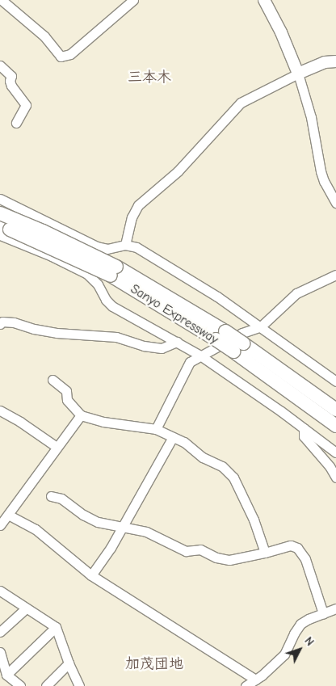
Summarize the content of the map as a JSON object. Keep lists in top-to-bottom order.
{
  "streets": {
    "highway": ["Sanyo Expressway"]
  },
  "districts": ["三本木", "加茂団地"],
  "north": "top right"
}
